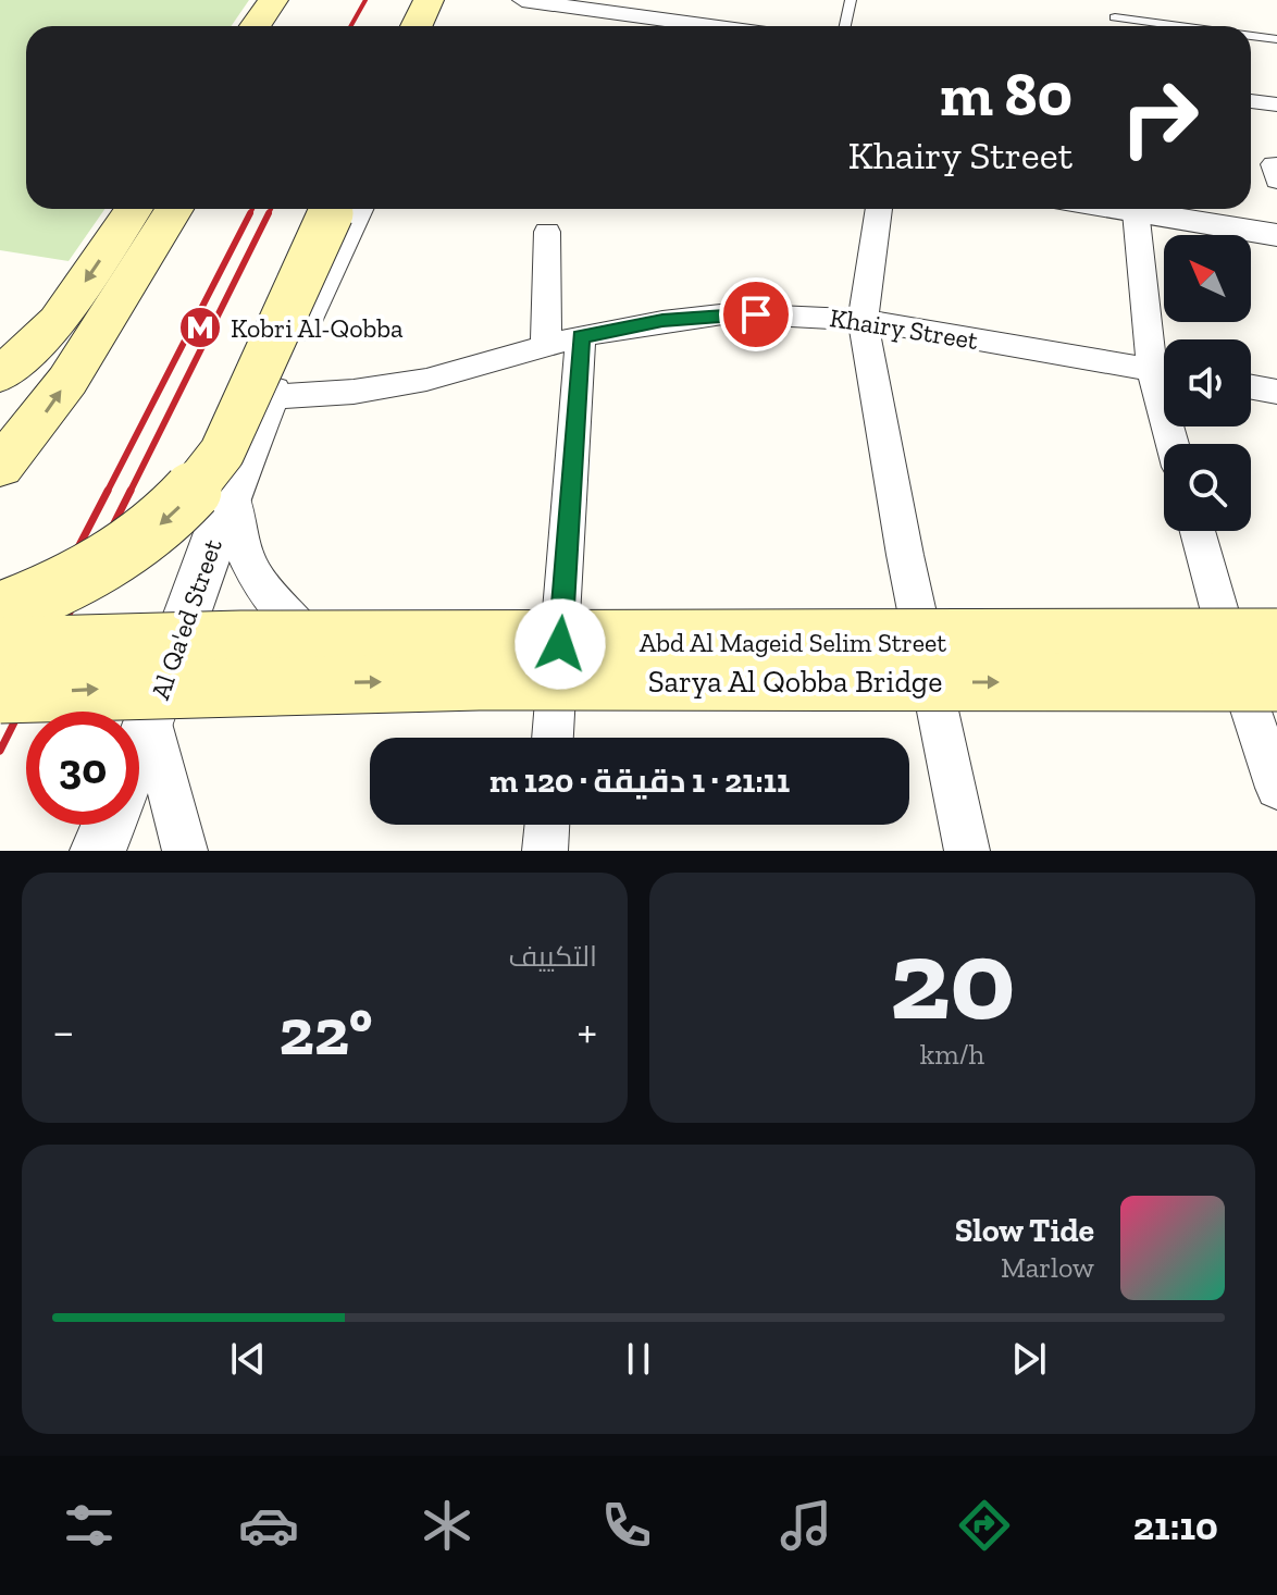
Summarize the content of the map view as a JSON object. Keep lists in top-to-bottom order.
{
  "streets": {
    "main road": ["Sarya Al Qobba Bridge"],
    "street": ["Khairy Street", "Al Qa'ed Street", "Abd Al Mageid Selim Street"]
  },
  "crossings": [
    ["Khairy Street", "Al Qa'ed Street"],
    ["Al Qa'ed Street", "Abd Al Mageid Selim Street"],
    ["Abd Al Mageid Selim Street", "Sarya Al Qobba Bridge"]
  ],
  "places": {
    "metro station": ["Kobri Al-Qobba"]
  },
  "north": "top left",
  "page": {
    "turn": ["80 m", "Khairy Street"],
    "limit": "30",
    "trip": "21:11 · 1 دقيقة · 120 m",
    "tile": [
      ["20", "km/h"],
      "التكييف"
    ],
    "heat": ["−", "22°", "+"],
    "song": ["Slow Tide", "Marlow"],
    "tabs": "21:10"
  }
}
